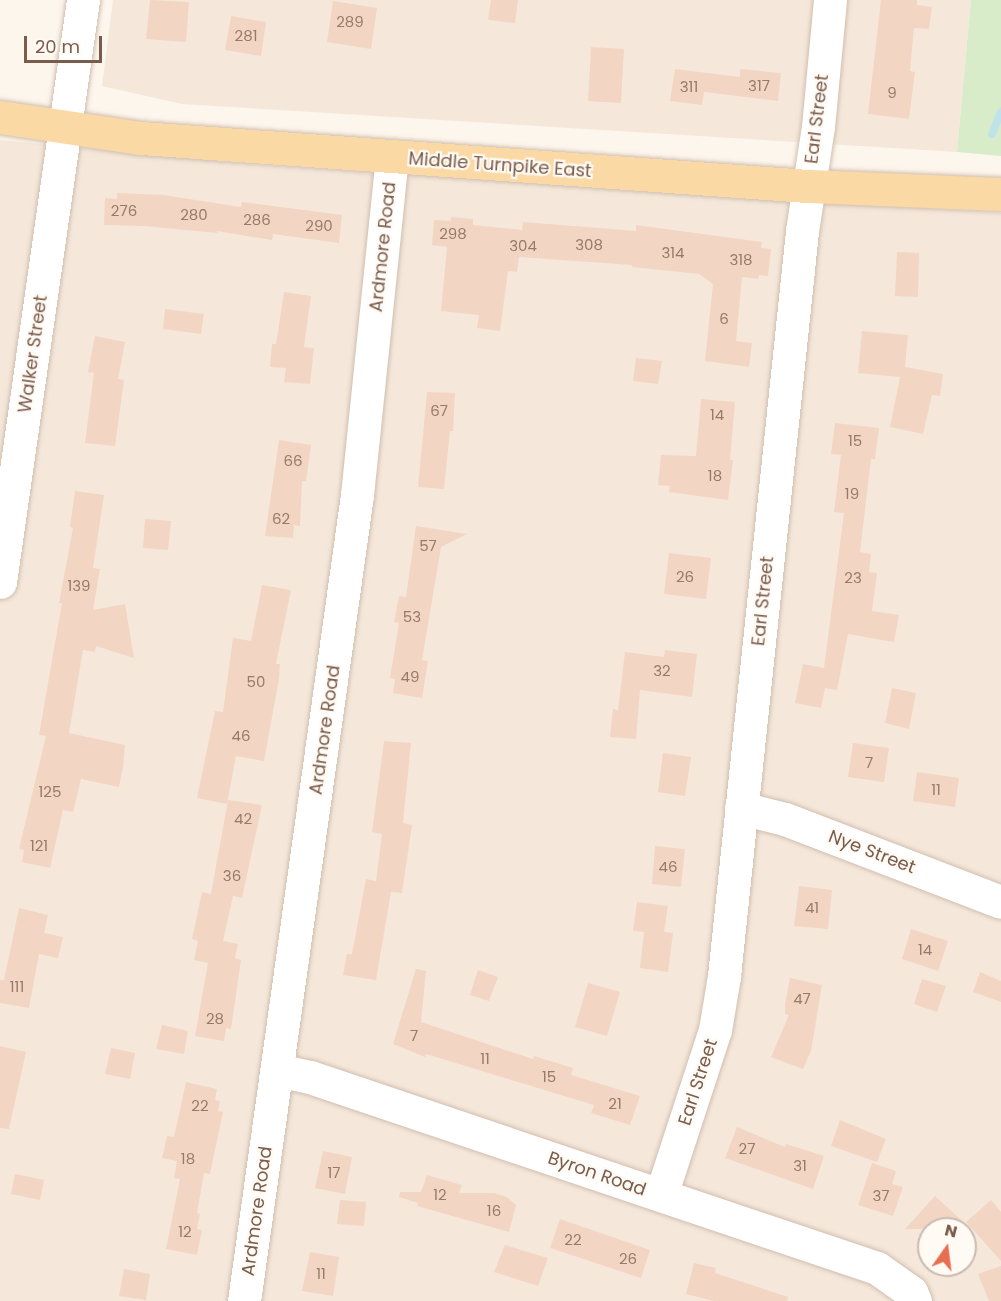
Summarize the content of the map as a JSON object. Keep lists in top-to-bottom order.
{
  "streets": {
    "main road": ["Middle Turnpike East"],
    "street": [
      "Earl Street",
      "Ardmore Road",
      "Walker Street",
      "Nye Street",
      "Byron Road"
    ]
  },
  "crossings": [
    ["Earl Street", "Middle Turnpike East"],
    ["Earl Street", "Nye Street"],
    ["Earl Street", "Byron Road"],
    ["Middle Turnpike East", "Ardmore Road"],
    ["Middle Turnpike East", "Walker Street"],
    ["Ardmore Road", "Byron Road"]
  ],
  "house_numbers": [
    "289",
    "281",
    "317",
    "311",
    "9",
    "276",
    "280",
    "286",
    "290",
    "298",
    "308",
    "304",
    "314",
    "318",
    "6",
    "67",
    "14",
    "15",
    "66",
    "18",
    "19",
    "62",
    "57",
    "26",
    "23",
    "139",
    "53",
    "32",
    "49",
    "50",
    "46",
    "7",
    "11",
    "125",
    "42",
    "121",
    "46",
    "36",
    "41",
    "14",
    "111",
    "47",
    "28",
    "7",
    "11",
    "15",
    "21",
    "22",
    "27",
    "18",
    "31",
    "17",
    "12",
    "37",
    "16",
    "12",
    "22",
    "26",
    "11"
  ],
  "scale_bar": "20 m",
  "north": "top"
}
